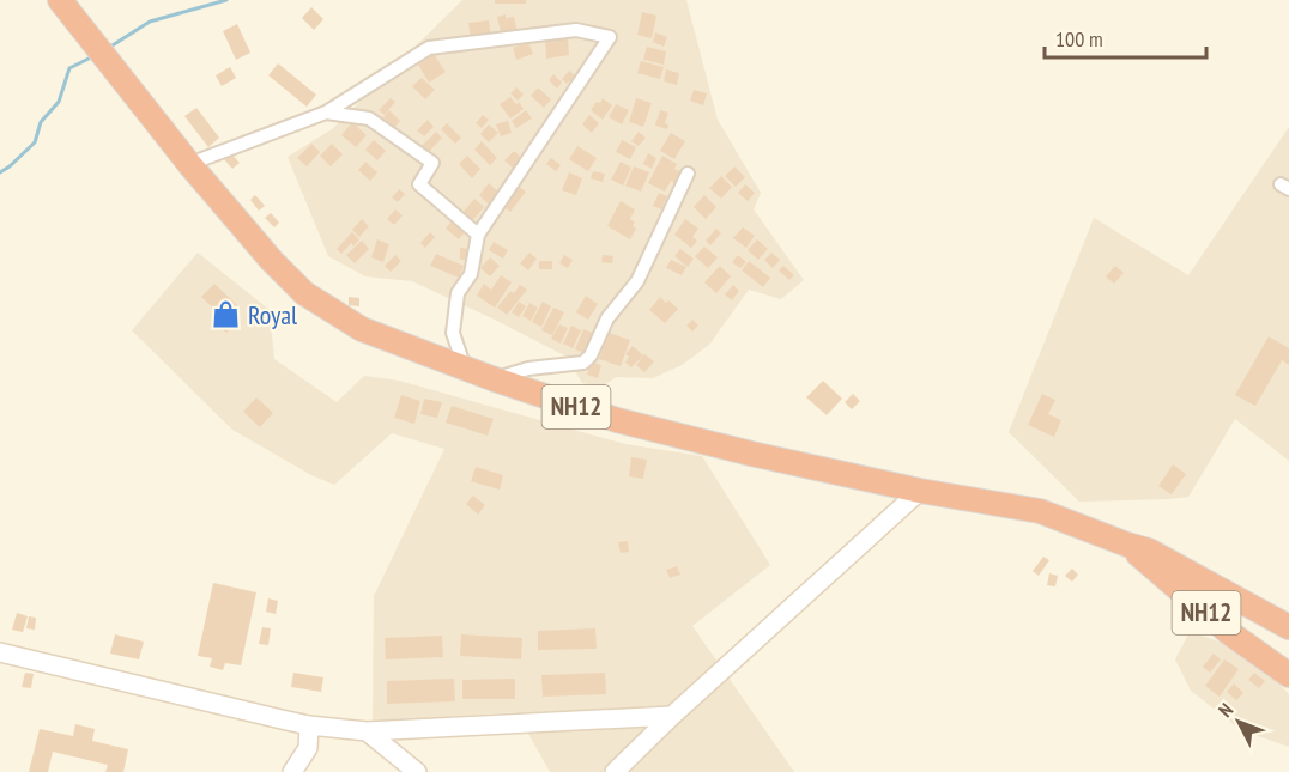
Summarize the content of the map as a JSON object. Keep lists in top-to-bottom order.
{
  "streets": {
    "highway": ["NH12"]
  },
  "places": {
    "shop": ["Royal"]
  },
  "scale_bar": "100 m",
  "north": "top left"
}
